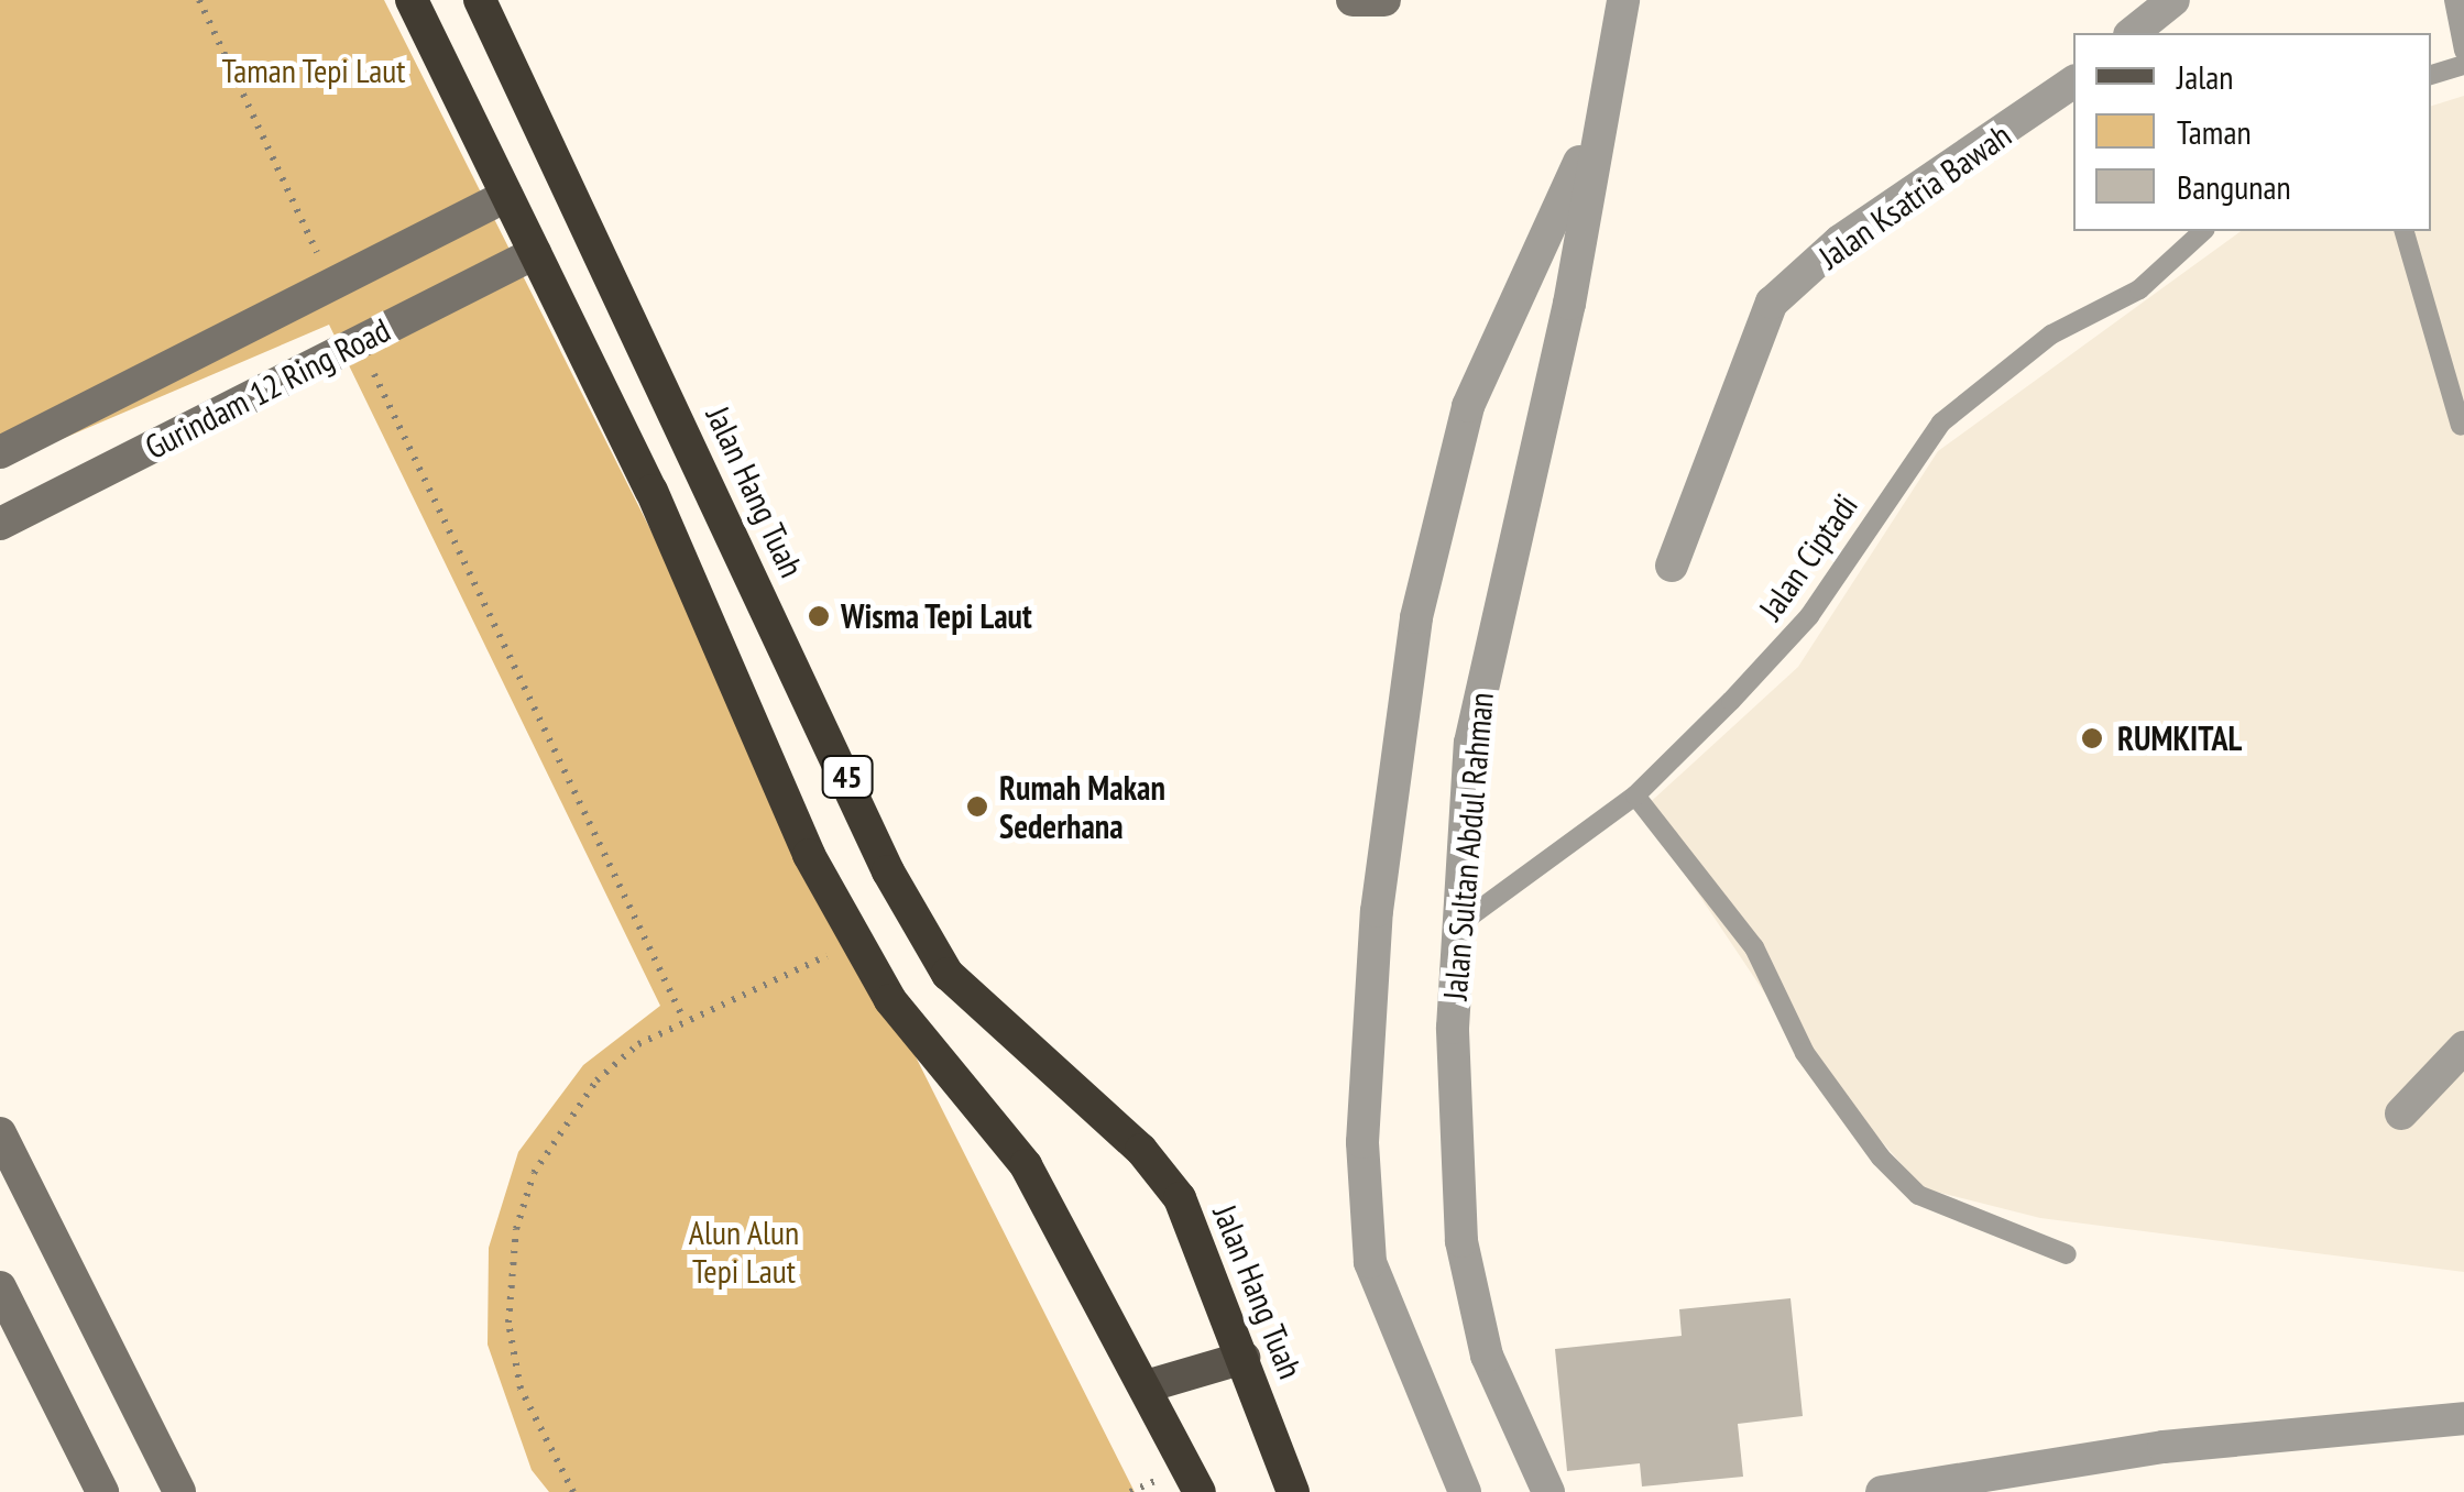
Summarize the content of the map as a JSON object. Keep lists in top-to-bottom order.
{
  "streets": {
    "highway": ["Jalan Hang Tuah", "45"],
    "street": ["Jalan Ksatria Bawah", "Gurindam 12 Ring Road", "Jalan Sultan Abdul Rahman"],
    "lane": ["Jalan Ciptadi"]
  },
  "crossings": [
    ["Gurindam 12 Ring Road", "45"],
    ["Jalan Ciptadi", "Jalan Sultan Abdul Rahman"]
  ],
  "parks": ["Taman Tepi Laut", "Alun Alun Tepi Laut"],
  "places": ["Wisma Tepi Laut", "RUMKITAL", "Rumah Makan Sederhana"],
  "legend": ["Jalan", "Taman", "Bangunan"]
}
